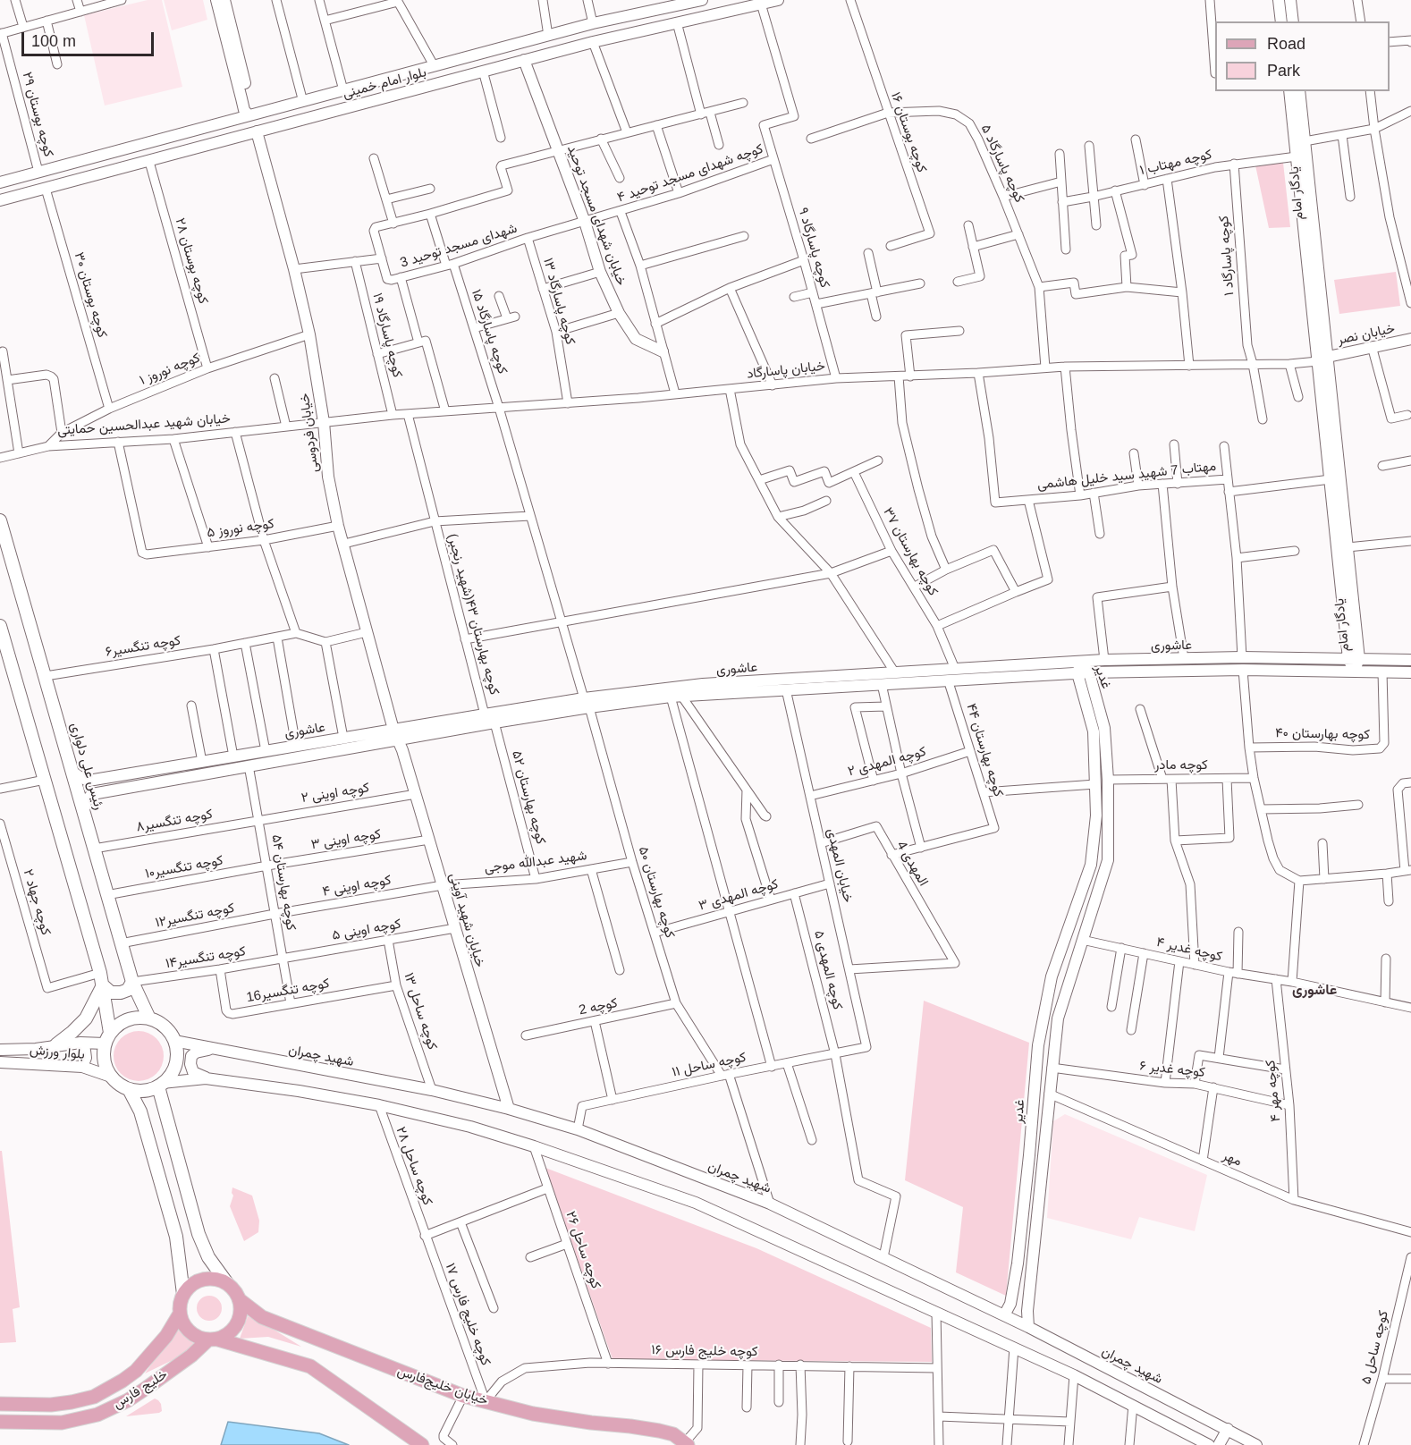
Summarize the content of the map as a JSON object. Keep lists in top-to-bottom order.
{
  "streets": {
    "main road": ["رئیس علی دلواری", "خیابان خلیج‌فارس", "خلیج فارس"],
    "street": [
      "بلوار امام خمینی",
      "کوچه بوستان ۲۹",
      "کوچه بوستان ۱۶",
      "کوچه مهتاب ۱",
      "کوچه پاسارگاد ۵",
      "کوچه شهدای مسجد توحید ۴",
      "یادگار امام",
      "خیابان شهدای مسجد توحید",
      "شهدای مسجد توحید 3",
      "کوچه پاسارگاد ۹",
      "کوچه پاسارگاد ۱",
      "کوچه بوستان ۲۸",
      "کوچه بوستان ۳۰",
      "کوچه پاسارگاد ۱۳",
      "کوچه پاسارگاد ۱۵",
      "خیابان نصر",
      "کوچه پاسارگاد ۱۹",
      "کوچه نوروز ۱",
      "خیابان پاسارگاد",
      "خیابان شهید عبدالحسین حمایتی",
      "خیابان فردوسی",
      "مهتاب 7 شهید سید خلیل هاشمی",
      "کوچه نوروز ۵",
      "کوچه بهارستان ۳۷",
      "کوچه بهارستان ۴۳(شهید رنجبر)",
      "عاشوری",
      "کوچه تنگسیر۶",
      "غدیر",
      "کوچه بهارستان ۴۰",
      "کوچه بهارستان ۴۴",
      "کوچه المهدی ۲",
      "کوچه مادر",
      "کوچه اوینی ۲",
      "کوچه بهارستان ۵۲",
      "کوچه تنگسیر۸",
      "کوچه اوینی ۳",
      "شهید عبدالله موجی",
      "المهدی 4",
      "خیابان المهدی",
      "کوچه تنگسیر۱۰",
      "کوچه بهارستان ۵۴",
      "کوچه اوینی ۴",
      "کوچه بهارستان ۵۰",
      "کوچه المهدی ۳",
      "کوچه جهاد ۲",
      "کوچه تنگسیر۱۲",
      "خیابان شهید آوینی",
      "کوچه اوینی ۵",
      "کوچه غدیر ۴",
      "کوچه تنگسیر۱۴",
      "کوچه المهدی ۵",
      "کوچه تنگسیر16",
      "کوچه 2",
      "کوچه ساحل ۱۳",
      "بلوار ورزش",
      "شهید چمران",
      "کوچه ساحل ۱۱",
      "کوچه غدیر ۶",
      "کوچه مهر ۴",
      "مهر",
      "کوچه ساحل ۲۸",
      "کوچه ساحل ۲۶",
      "کوچه خلیج فارس ۱۷",
      "کوچه ساحل ۵",
      "کوچه خلیج فارس ۱۶"
    ]
  },
  "crossings": [
    ["بلوار امام خمینی", "کوچه بوستان ۲۹"],
    ["بلوار امام خمینی", "خیابان شهدای مسجد توحید"],
    ["بلوار امام خمینی", "کوچه پاسارگاد ۹"],
    ["بلوار امام خمینی", "کوچه بوستان ۲۸"],
    ["بلوار امام خمینی", "کوچه بوستان ۳۰"],
    ["بلوار امام خمینی", "خیابان فردوسی"],
    ["کوچه بوستان ۱۶", "کوچه پاسارگاد ۵"],
    ["کوچه مهتاب ۱", "یادگار امام"],
    ["کوچه مهتاب ۱", "کوچه پاسارگاد ۱"],
    ["کوچه پاسارگاد ۵", "خیابان پاسارگاد"],
    ["کوچه شهدای مسجد توحید ۴", "خیابان شهدای مسجد توحید"],
    ["کوچه شهدای مسجد توحید ۴", "شهدای مسجد توحید 3"],
    ["کوچه شهدای مسجد توحید ۴", "کوچه پاسارگاد ۹"],
    ["کوچه شهدای مسجد توحید ۴", "کوچه پاسارگاد ۱۳"],
    ["یادگار امام", "خیابان نصر"],
    ["یادگار امام", "خیابان پاسارگاد"],
    ["یادگار امام", "عاشوری"],
    ["شهدای مسجد توحید 3", "کوچه پاسارگاد ۱۳"],
    ["شهدای مسجد توحید 3", "کوچه پاسارگاد ۱۵"],
    ["کوچه پاسارگاد ۹", "خیابان پاسارگاد"],
    ["کوچه پاسارگاد ۱", "خیابان پاسارگاد"],
    ["کوچه بوستان ۲۸", "کوچه نوروز ۱"],
    ["کوچه بوستان ۳۰", "کوچه نوروز ۱"],
    ["کوچه پاسارگاد ۱۳", "خیابان پاسارگاد"],
    ["کوچه پاسارگاد ۱۵", "خیابان پاسارگاد"],
    ["کوچه پاسارگاد ۱۵", "کوچه بهارستان ۵۰"],
    ["خیابان نصر", "خیابان پاسارگاد"],
    ["کوچه پاسارگاد ۱۹", "خیابان پاسارگاد"],
    ["کوچه نوروز ۱", "خیابان شهید عبدالحسین حمایتی"],
    ["کوچه نوروز ۱", "خیابان فردوسی"],
    ["خیابان پاسارگاد", "خیابان شهید عبدالحسین حمایتی"],
    ["خیابان پاسارگاد", "خیابان فردوسی"],
    ["خیابان پاسارگاد", "مهتاب 7 شهید سید خلیل هاشمی"],
    ["خیابان پاسارگاد", "کوچه بهارستان ۴۳(شهید رنجبر)"],
    ["خیابان شهید عبدالحسین حمایتی", "خیابان فردوسی"],
    ["خیابان شهید عبدالحسین حمایتی", "کوچه نوروز ۵"],
    ["خیابان فردوسی", "کوچه نوروز ۵"],
    ["خیابان فردوسی", "عاشوری"],
    ["خیابان فردوسی", "خیابان شهید آوینی"],
    ["کوچه بهارستان ۳۷", "عاشوری"],
    ["کوچه بهارستان ۴۳(شهید رنجبر)", "عاشوری"],
    ["عاشوری", "غدیر"],
    ["عاشوری", "کوچه بهارستان ۴۰"],
    ["عاشوری", "کوچه بهارستان ۴۴"],
    ["عاشوری", "رئیس علی دلواری"],
    ["عاشوری", "کوچه بهارستان ۵۲"],
    ["عاشوری", "خیابان المهدی"],
    ["عاشوری", "کوچه بهارستان ۵۴"],
    ["عاشوری", "کوچه بهارستان ۵۰"],
    ["عاشوری", "خیابان شهید آوینی"],
    ["کوچه تنگسیر۶", "رئیس علی دلواری"],
    ["غدیر", "کوچه مادر"],
    ["غدیر", "کوچه غدیر ۴"],
    ["غدیر", "شهید چمران"],
    ["غدیر", "کوچه غدیر ۶"],
    ["غدیر", "مهر"],
    ["کوچه بهارستان ۴۴", "کوچه المهدی ۲"],
    ["کوچه المهدی ۲", "خیابان المهدی"],
    ["رئیس علی دلواری", "کوچه تنگسیر۸"],
    ["رئیس علی دلواری", "کوچه تنگسیر۱۰"],
    ["رئیس علی دلواری", "کوچه تنگسیر۱۲"],
    ["رئیس علی دلواری", "کوچه تنگسیر۱۴"],
    ["رئیس علی دلواری", "بلوار ورزش"],
    ["رئیس علی دلواری", "شهید چمران"],
    ["کوچه اوینی ۲", "کوچه تنگسیر۸"],
    ["کوچه اوینی ۲", "کوچه بهارستان ۵۴"],
    ["کوچه اوینی ۲", "خیابان شهید آوینی"],
    ["کوچه بهارستان ۵۲", "شهید عبدالله موجی"],
    ["کوچه تنگسیر۸", "کوچه بهارستان ۵۴"],
    ["کوچه اوینی ۳", "کوچه تنگسیر۱۰"],
    ["کوچه اوینی ۳", "کوچه بهارستان ۵۴"],
    ["کوچه اوینی ۳", "خیابان شهید آوینی"],
    ["شهید عبدالله موجی", "کوچه اوینی ۴"],
    ["شهید عبدالله موجی", "کوچه بهارستان ۵۰"],
    ["شهید عبدالله موجی", "خیابان شهید آوینی"],
    ["المهدی 4", "خیابان المهدی"],
    ["خیابان المهدی", "کوچه المهدی ۳"],
    ["خیابان المهدی", "کوچه ساحل ۱۱"],
    ["کوچه تنگسیر۱۰", "کوچه بهارستان ۵۴"],
    ["کوچه بهارستان ۵۴", "کوچه اوینی ۴"],
    ["کوچه بهارستان ۵۴", "کوچه تنگسیر۱۲"],
    ["کوچه بهارستان ۵۴", "کوچه اوینی ۵"],
    ["کوچه بهارستان ۵۴", "کوچه تنگسیر۱۴"],
    ["کوچه بهارستان ۵۴", "کوچه تنگسیر16"],
    ["کوچه اوینی ۴", "کوچه تنگسیر۱۲"],
    ["کوچه اوینی ۴", "خیابان شهید آوینی"],
    ["کوچه بهارستان ۵۰", "کوچه المهدی ۳"],
    ["کوچه بهارستان ۵۰", "کوچه 2"],
    ["کوچه بهارستان ۵۰", "شهید چمران"],
    ["کوچه بهارستان ۵۰", "کوچه ساحل ۱۱"],
    ["کوچه المهدی ۳", "کوچه المهدی ۵"],
    ["خیابان شهید آوینی", "کوچه اوینی ۵"],
    ["خیابان شهید آوینی", "شهید چمران"],
    ["کوچه اوینی ۵", "کوچه تنگسیر۱۴"],
    ["کوچه اوینی ۵", "کوچه ساحل ۱۳"],
    ["کوچه غدیر ۴", "کوچه مهر ۴"],
    ["کوچه تنگسیر۱۴", "کوچه تنگسیر16"],
    ["کوچه المهدی ۵", "شهید چمران"],
    ["کوچه المهدی ۵", "کوچه ساحل ۱۱"],
    ["کوچه تنگسیر16", "کوچه ساحل ۱۳"],
    ["کوچه ساحل ۱۳", "شهید چمران"],
    ["بلوار ورزش", "شهید چمران"],
    ["شهید چمران", "کوچه ساحل ۱۱"],
    ["کوچه غدیر ۶", "کوچه مهر ۴"],
    ["کوچه مهر ۴", "مهر"],
    ["کوچه ساحل ۲۸", "کوچه خلیج فارس ۱۷"],
    ["کوچه ساحل ۲۶", "کوچه خلیج فارس ۱۶"],
    ["کوچه خلیج فارس ۱۷", "کوچه خلیج فارس ۱۶"],
    ["کوچه خلیج فارس ۱۷", "خیابان خلیج‌فارس"],
    ["کوچه خلیج فارس ۱۶", "خیابان خلیج‌فارس"],
    ["خیابان خلیج‌فارس", "خلیج فارس"]
  ],
  "districts": ["عاشوری"],
  "legend": ["Road", "Park"],
  "scale_bar": "100 m"
}
